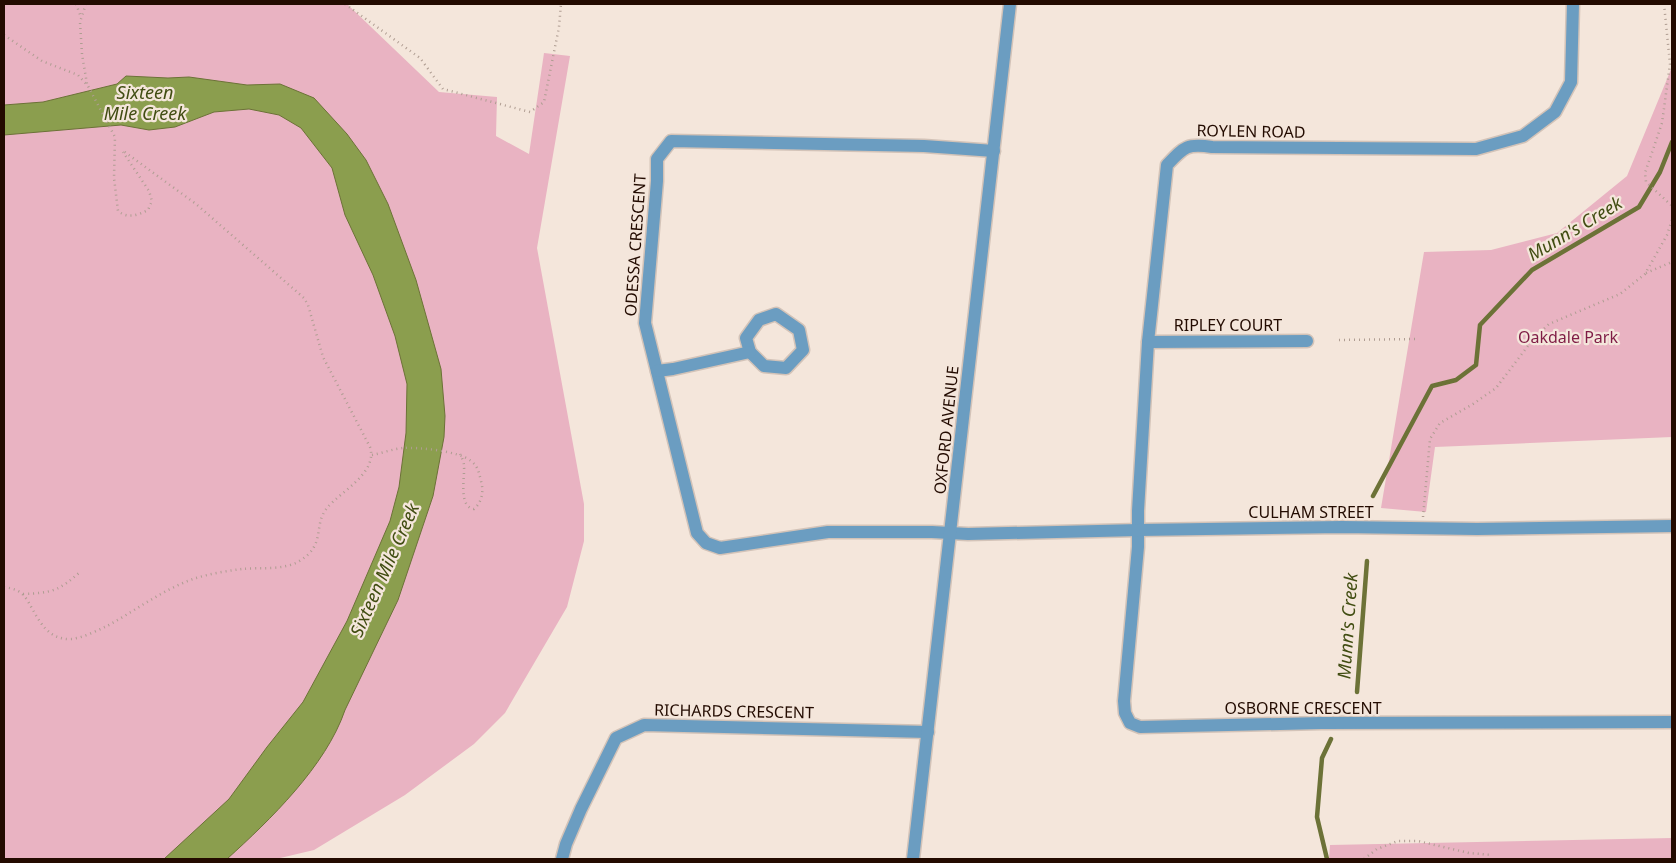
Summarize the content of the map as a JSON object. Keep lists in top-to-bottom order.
{
  "streets": {
    "street": [
      "ROYLEN ROAD",
      "ODESSA CRESCENT",
      "RIPLEY COURT",
      "OXFORD AVENUE",
      "CULHAM STREET",
      "OSBORNE CRESCENT",
      "RICHARDS CRESCENT"
    ]
  },
  "crossings": [
    ["ROYLEN ROAD", "RIPLEY COURT"],
    ["ROYLEN ROAD", "CULHAM STREET"],
    ["ROYLEN ROAD", "OSBORNE CRESCENT"],
    ["ODESSA CRESCENT", "OXFORD AVENUE"],
    ["ODESSA CRESCENT", "CULHAM STREET"],
    ["OXFORD AVENUE", "CULHAM STREET"],
    ["OXFORD AVENUE", "RICHARDS CRESCENT"],
    ["CULHAM STREET", "OSBORNE CRESCENT"]
  ],
  "water": ["Sixteen Mile Creek", "Munn's Creek"],
  "parks": ["Oakdale Park"]
}
